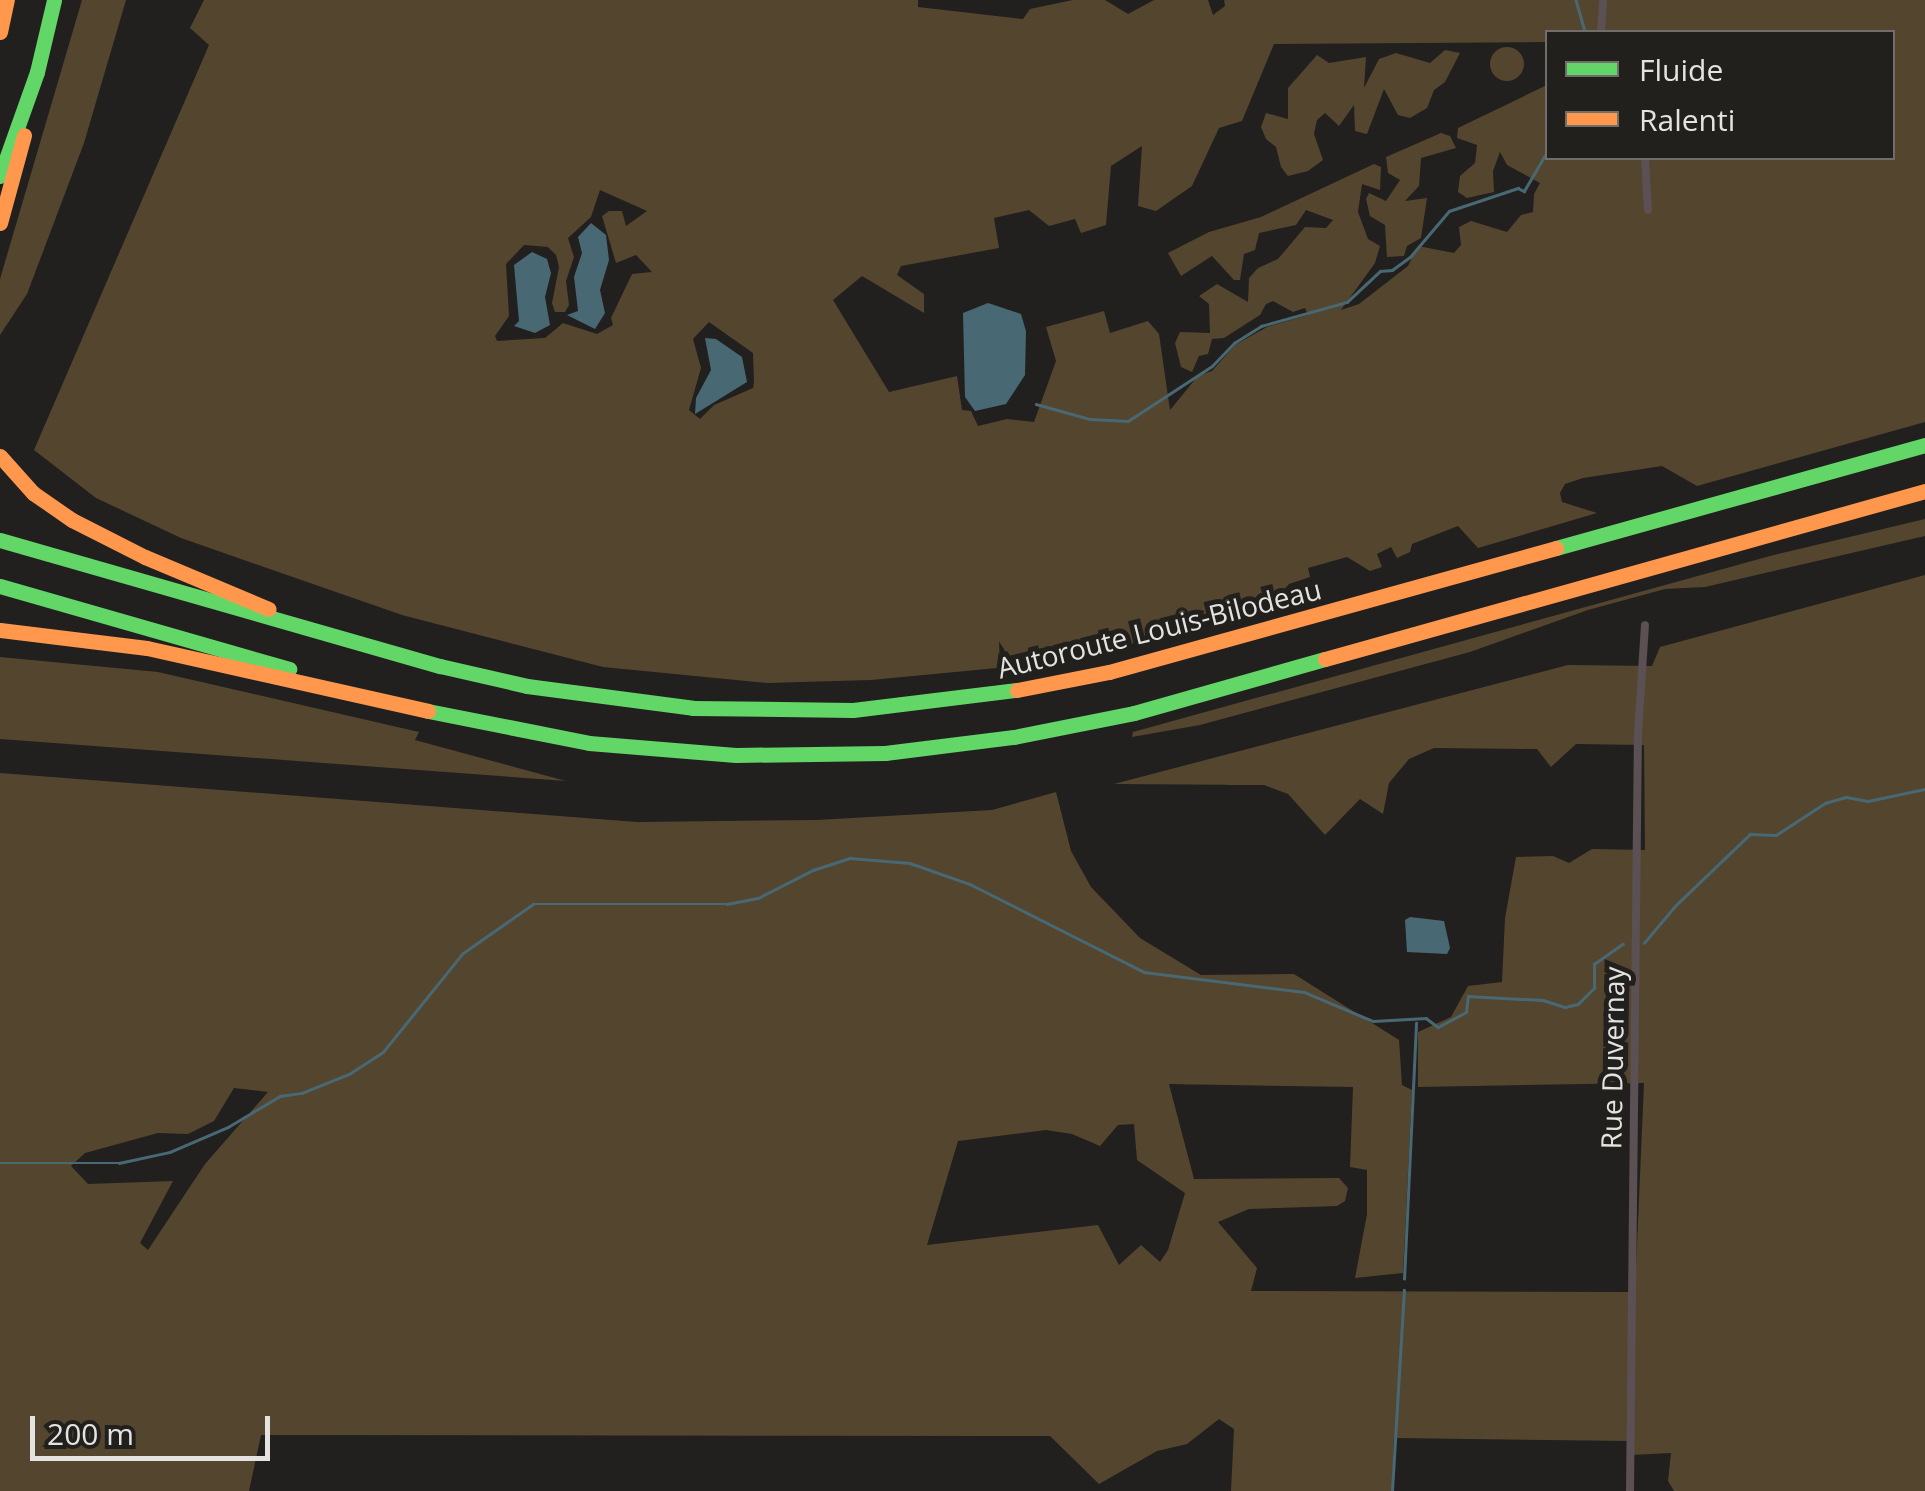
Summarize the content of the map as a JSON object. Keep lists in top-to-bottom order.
{
  "streets": {
    "highway": ["Autoroute Louis-Bilodeau"],
    "street": ["Rue Duvernay"]
  },
  "legend": ["Fluide", "Ralenti"],
  "scale_bar": "200 m"
}
